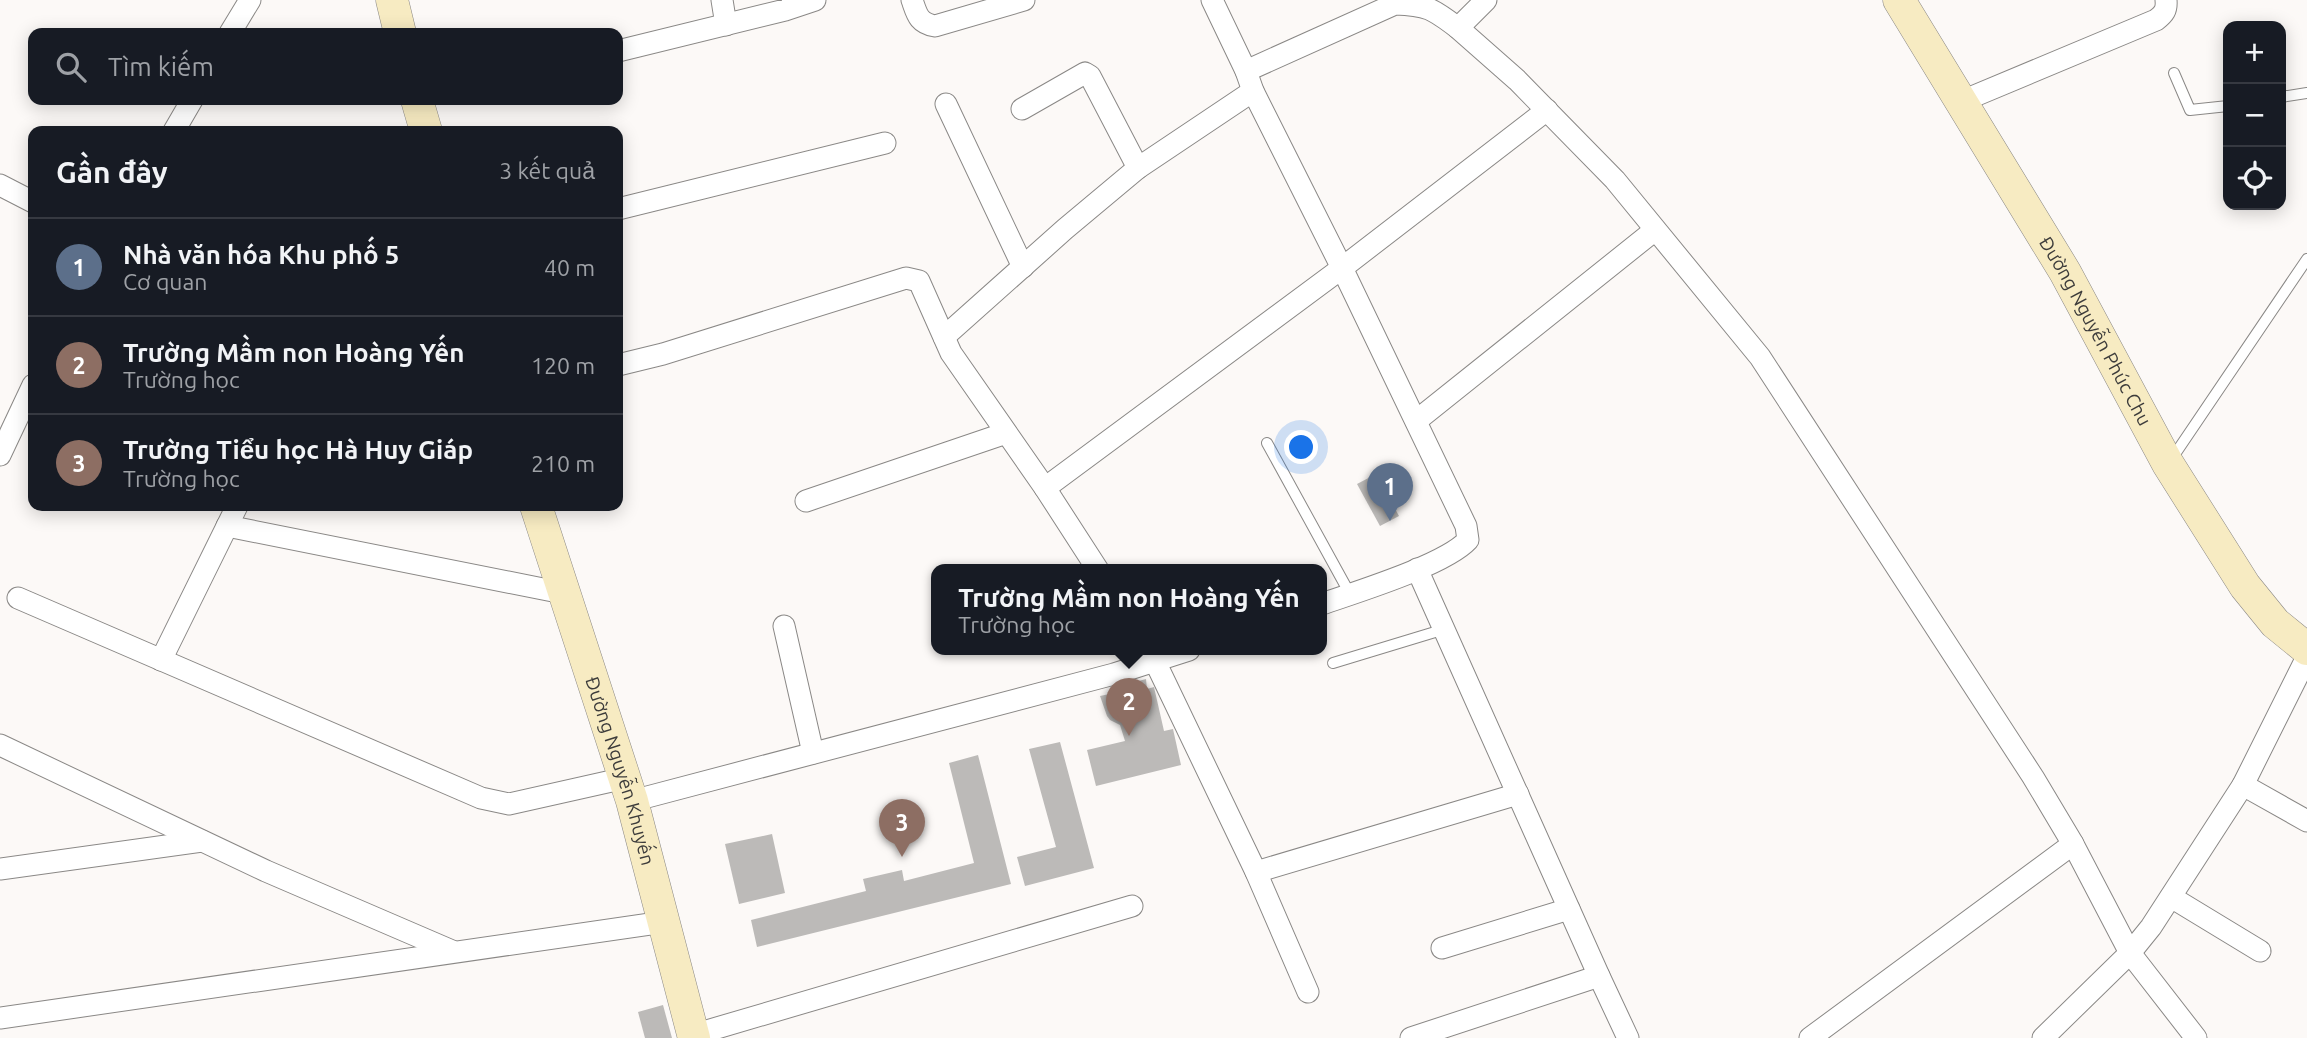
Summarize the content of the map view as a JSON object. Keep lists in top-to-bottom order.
{
  "streets": {
    "street": ["Đường Nguyễn Phúc Chu", "Đường Nguyễn Khuyến"]
  },
  "page": {
    "map_buttons": ["+", "−"],
    "search": "Tìm kiếm",
    "heading": ["Gần đây", "3 kết quả"],
    "list": [
      {
        "mark": "1",
        "name": "Nhà văn hóa Khu phố 5",
        "note": "Cơ quan",
        "value": "40 m"
      },
      {
        "mark": "2",
        "name": "Trường Mầm non Hoàng Yến",
        "note": "Trường học",
        "value": "120 m"
      },
      {
        "mark": "3",
        "name": "Trường Tiểu học Hà Huy Giáp",
        "note": "Trường học",
        "value": "210 m"
      }
    ],
    "pins": ["1", "2", "3"],
    "popup": ["Trường Mầm non Hoàng Yến", "Trường học"]
  }
}
